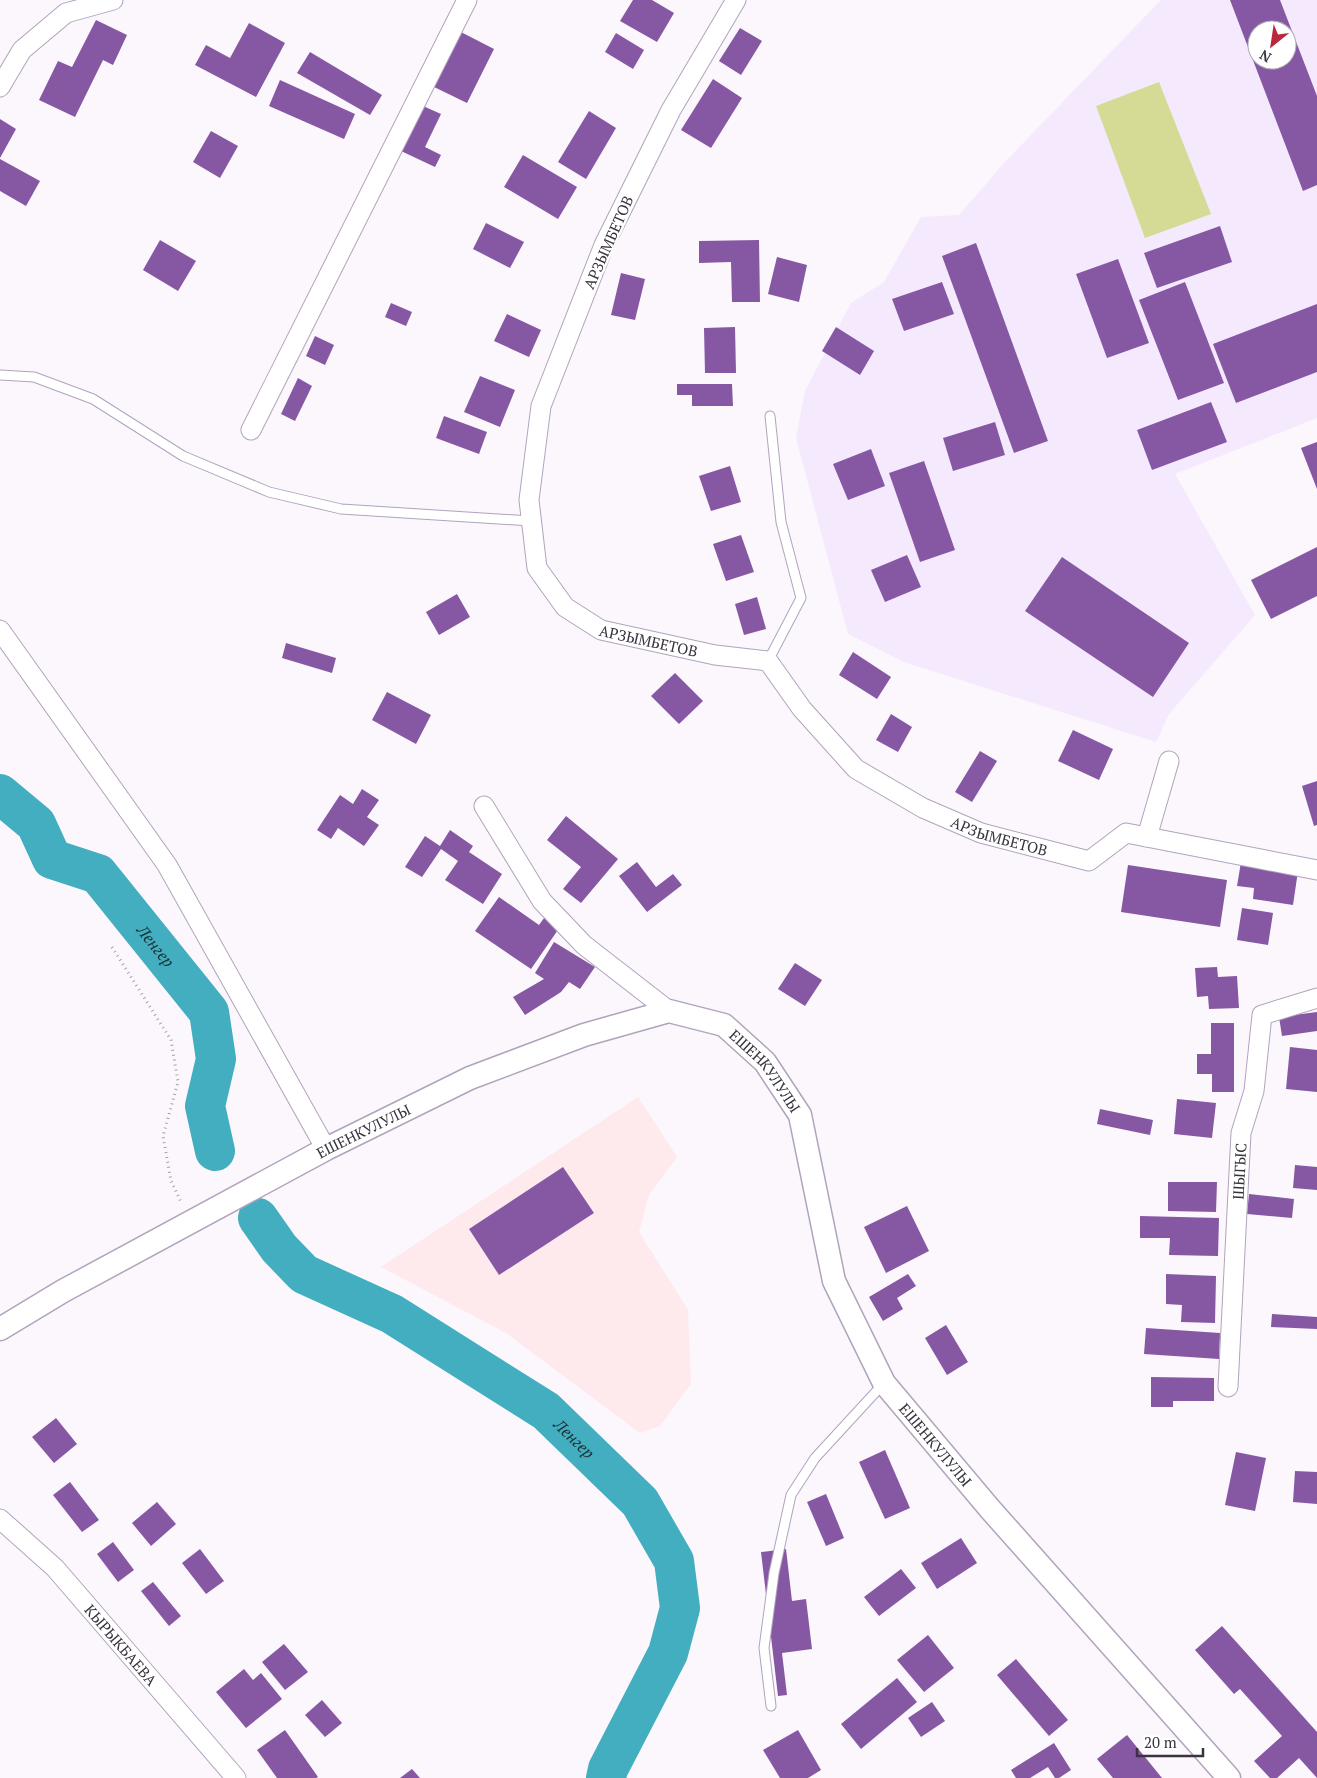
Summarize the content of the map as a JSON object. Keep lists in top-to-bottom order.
{
  "streets": {
    "street": [
      "АРЗЫМБЕТОВ",
      "ЕШЕНКУЛУЛЫ",
      "ШЫГЫС",
      "КЫРЫКБАЕВА"
    ]
  },
  "water": ["Ленгер"],
  "scale_bar": "20 m",
  "north": "bottom left"
}
